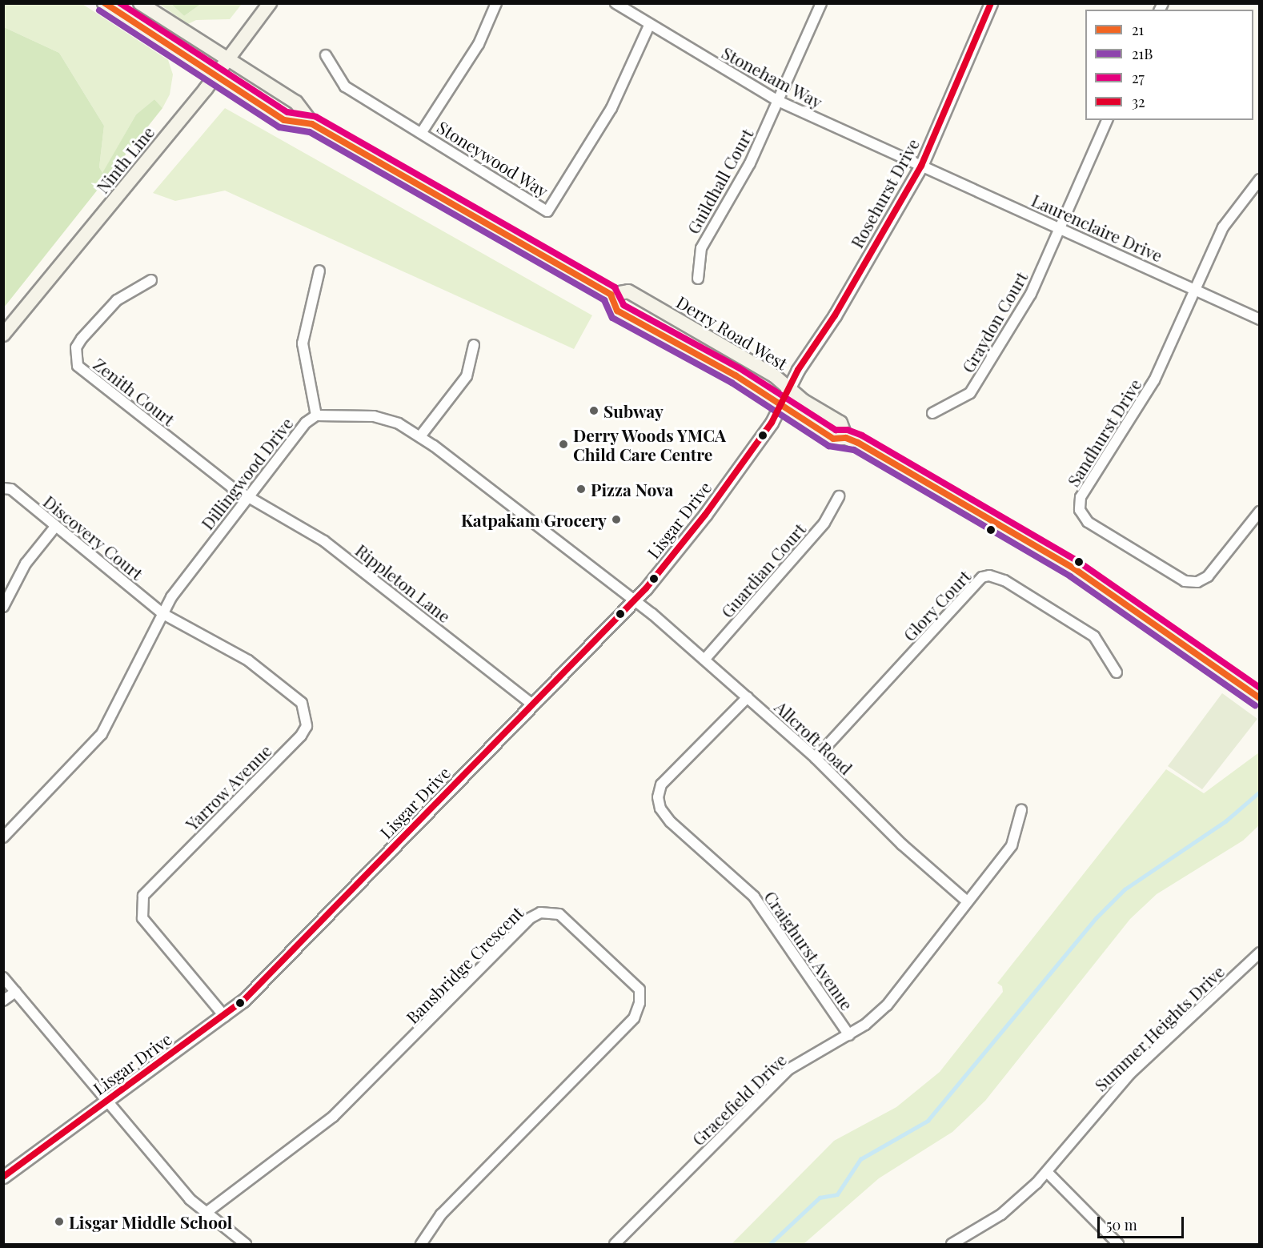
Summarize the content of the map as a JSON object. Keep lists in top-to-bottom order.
{
  "streets": {
    "main road": ["Ninth Line", "Derry Road West"],
    "street": [
      "Stoneham Way",
      "Stoneywood Way",
      "Guildhall Court",
      "Rosehurst Drive",
      "Laurenclaire Drive",
      "Graydon Court",
      "Zenith Court",
      "Sandhurst Drive",
      "Dillingwood Drive",
      "Lisgar Drive",
      "Discovery Court",
      "Guardian Court",
      "Rippleton Lane",
      "Glory Court",
      "Allcroft Road",
      "Yarrow Avenue",
      "Craighurst Avenue",
      "Bansbridge Crescent",
      "Summer Heights Drive",
      "Gracefield Drive"
    ]
  },
  "crossings": [
    ["Stoneham Way", "Stoneywood Way"],
    ["Stoneham Way", "Guildhall Court"],
    ["Stoneham Way", "Rosehurst Drive"],
    ["Stoneham Way", "Laurenclaire Drive"],
    ["Ninth Line", "Derry Road West"],
    ["Rosehurst Drive", "Laurenclaire Drive"],
    ["Rosehurst Drive", "Derry Road West"],
    ["Rosehurst Drive", "Lisgar Drive"],
    ["Laurenclaire Drive", "Graydon Court"],
    ["Laurenclaire Drive", "Sandhurst Drive"],
    ["Derry Road West", "Lisgar Drive"],
    ["Zenith Court", "Dillingwood Drive"],
    ["Zenith Court", "Rippleton Lane"],
    ["Dillingwood Drive", "Lisgar Drive"],
    ["Dillingwood Drive", "Discovery Court"],
    ["Dillingwood Drive", "Rippleton Lane"],
    ["Dillingwood Drive", "Allcroft Road"],
    ["Dillingwood Drive", "Yarrow Avenue"],
    ["Lisgar Drive", "Rippleton Lane"],
    ["Lisgar Drive", "Allcroft Road"],
    ["Lisgar Drive", "Yarrow Avenue"],
    ["Discovery Court", "Yarrow Avenue"],
    ["Guardian Court", "Allcroft Road"],
    ["Glory Court", "Allcroft Road"],
    ["Allcroft Road", "Craighurst Avenue"],
    ["Allcroft Road", "Gracefield Drive"],
    ["Craighurst Avenue", "Gracefield Drive"]
  ],
  "places": [
    "Subway",
    "Derry Woods YMCA Child Care Centre",
    "Pizza Nova",
    "Katpakam Grocery",
    "Lisgar Middle School"
  ],
  "lines": [
    "transit line 21",
    "transit line 27",
    "transit line 32",
    "transit line 21B"
  ],
  "legend": [
    "21",
    "21B",
    "27",
    "32"
  ],
  "scale_bar": "50 m"
}
